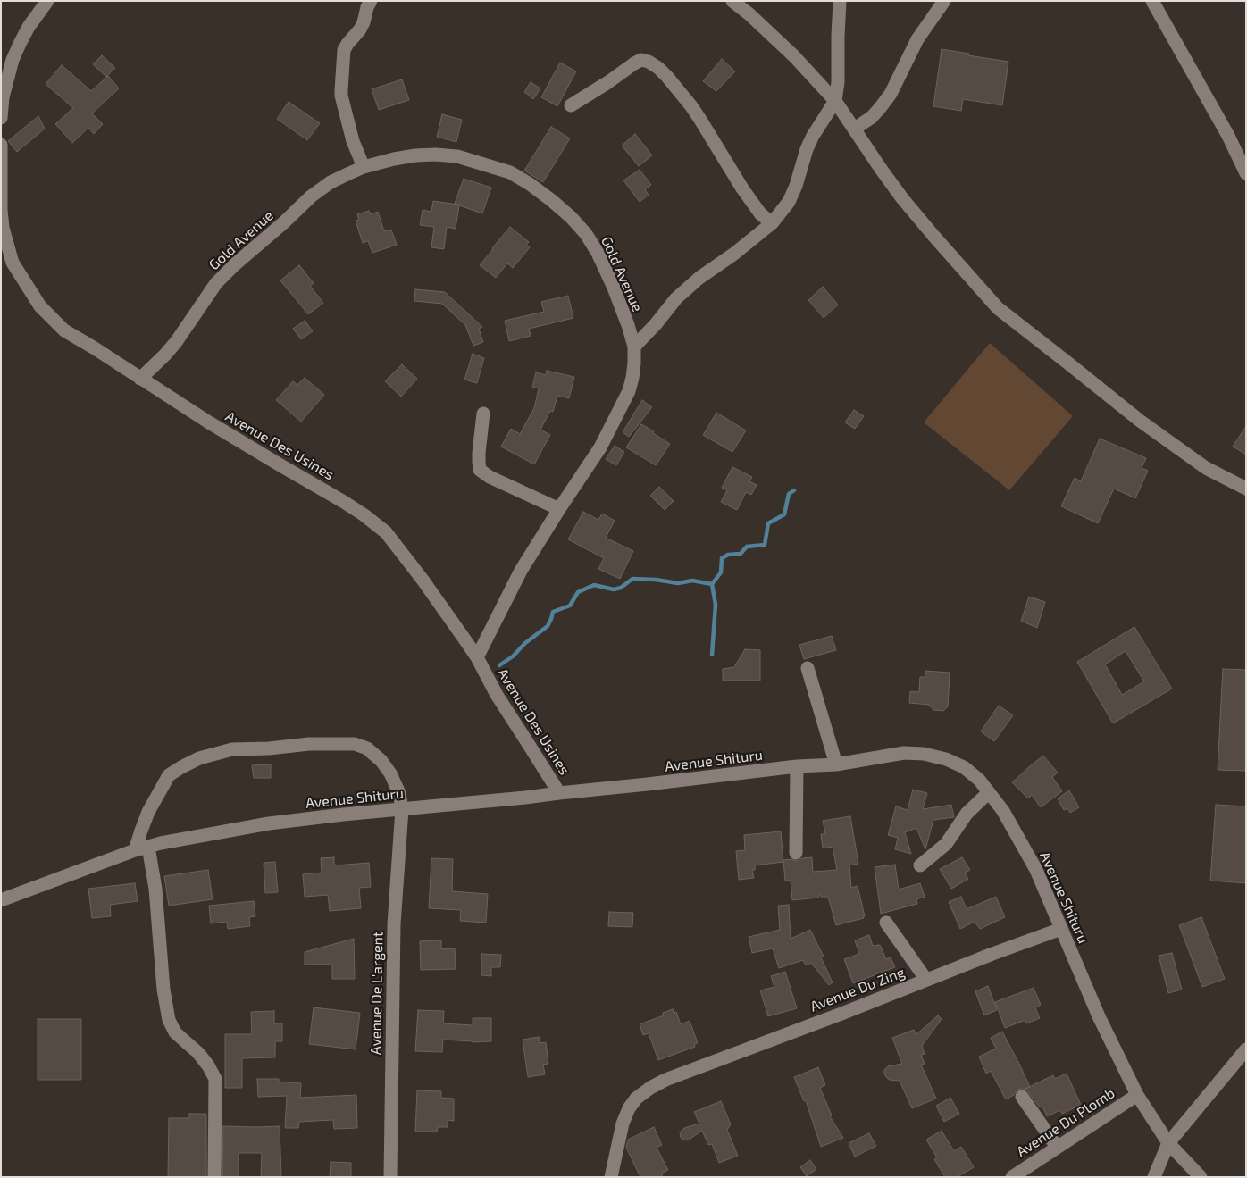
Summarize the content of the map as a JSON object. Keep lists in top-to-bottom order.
{
  "streets": {
    "street": [
      "Gold Avenue",
      "Avenue Des Usines",
      "Avenue Shituru",
      "Avenue Du Zing",
      "Avenue De L'argent",
      "Avenue Du Plomb"
    ]
  },
  "crossings": [
    ["Gold Avenue", "Avenue Des Usines"],
    ["Avenue Des Usines", "Avenue Shituru"],
    ["Avenue Shituru", "Avenue Du Zing"],
    ["Avenue Shituru", "Avenue De L'argent"],
    ["Avenue Shituru", "Avenue Du Plomb"]
  ]
}
